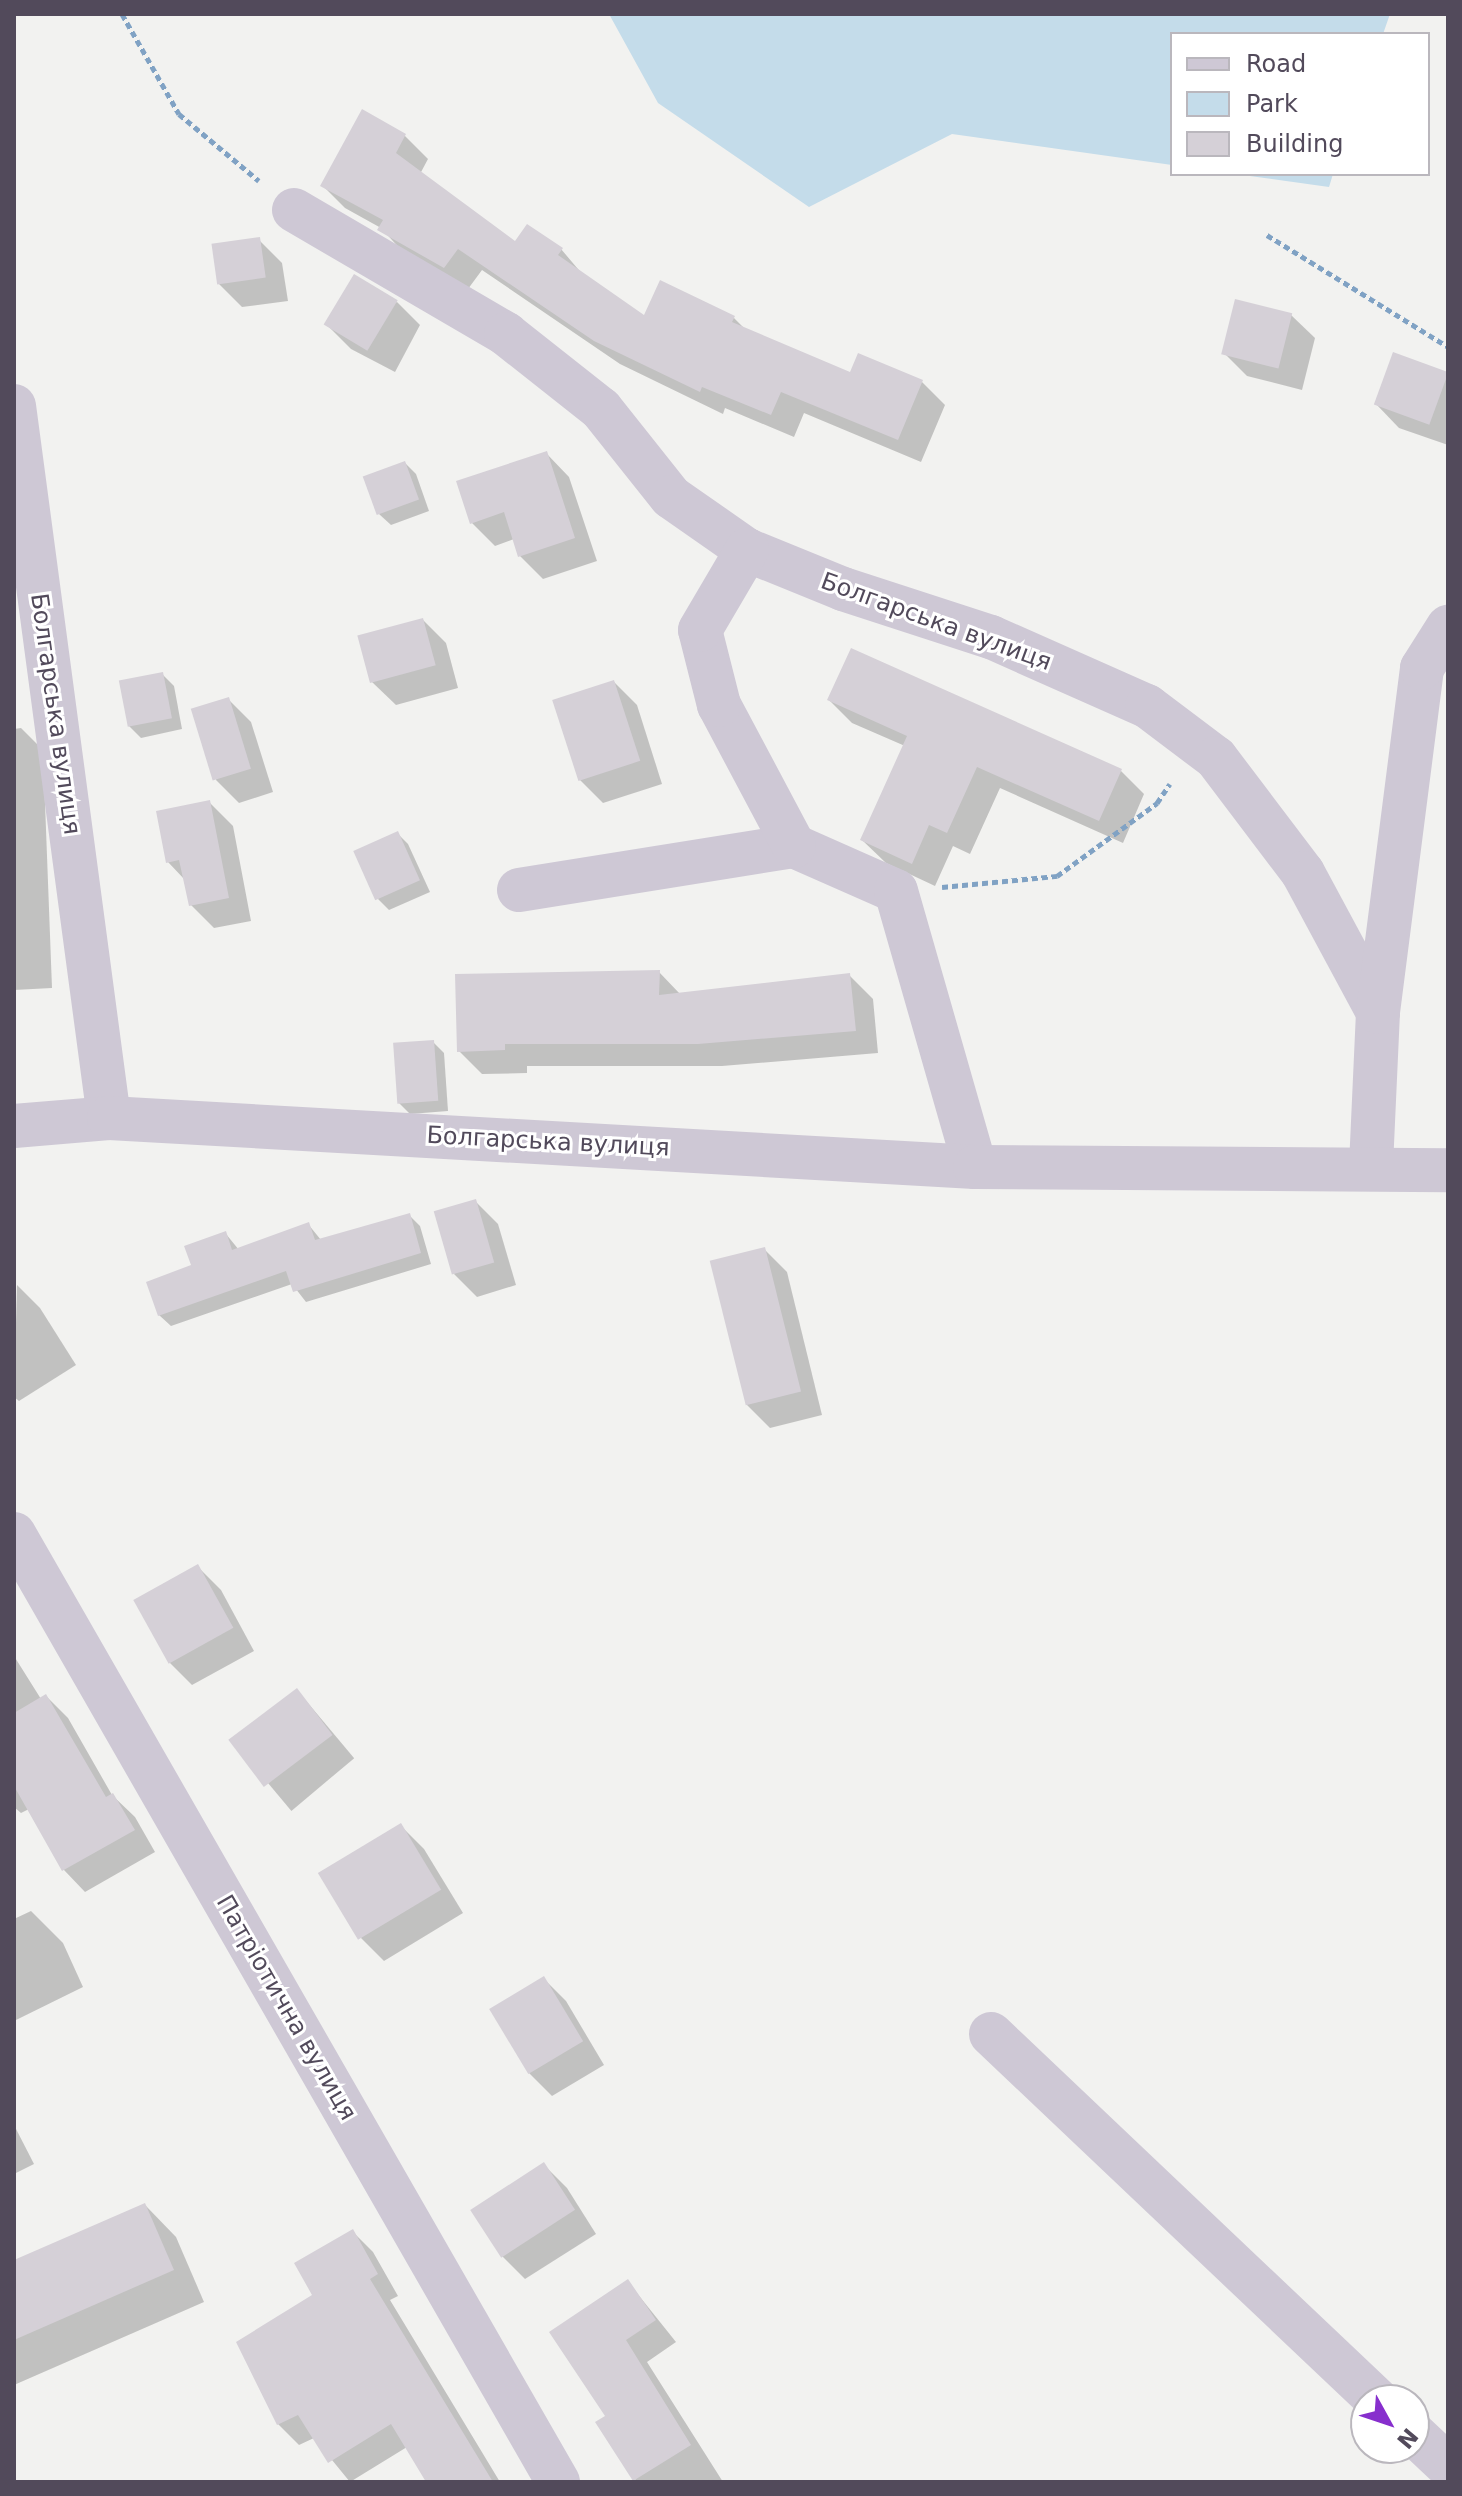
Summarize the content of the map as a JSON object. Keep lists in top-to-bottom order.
{
  "streets": {
    "street": ["Болгарська вулиця", "Патріотична вулиця"]
  },
  "legend": ["Road", "Park", "Building"],
  "north": "bottom right"
}
